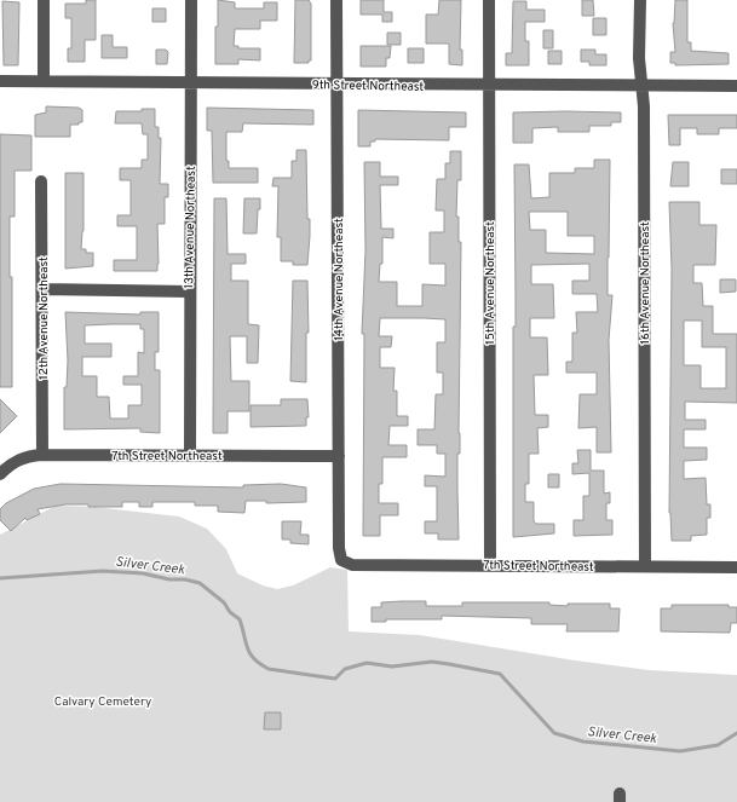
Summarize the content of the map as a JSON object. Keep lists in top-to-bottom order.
{
  "streets": {
    "street": [
      "9th Street Northeast",
      "13th Avenue Northeast",
      "14th Avenue Northeast",
      "15th Avenue Northeast",
      "16th Avenue Northeast",
      "12th Avenue Northeast",
      "7th Street Northeast"
    ]
  },
  "crossings": [
    ["9th Street Northeast", "13th Avenue Northeast"],
    ["9th Street Northeast", "14th Avenue Northeast"],
    ["9th Street Northeast", "15th Avenue Northeast"],
    ["9th Street Northeast", "16th Avenue Northeast"],
    ["13th Avenue Northeast", "7th Street Northeast"],
    ["14th Avenue Northeast", "7th Street Northeast"],
    ["15th Avenue Northeast", "7th Street Northeast"],
    ["16th Avenue Northeast", "7th Street Northeast"],
    ["12th Avenue Northeast", "7th Street Northeast"]
  ],
  "water": ["Silver Creek"],
  "parks": ["Calvary Cemetery"]
}
